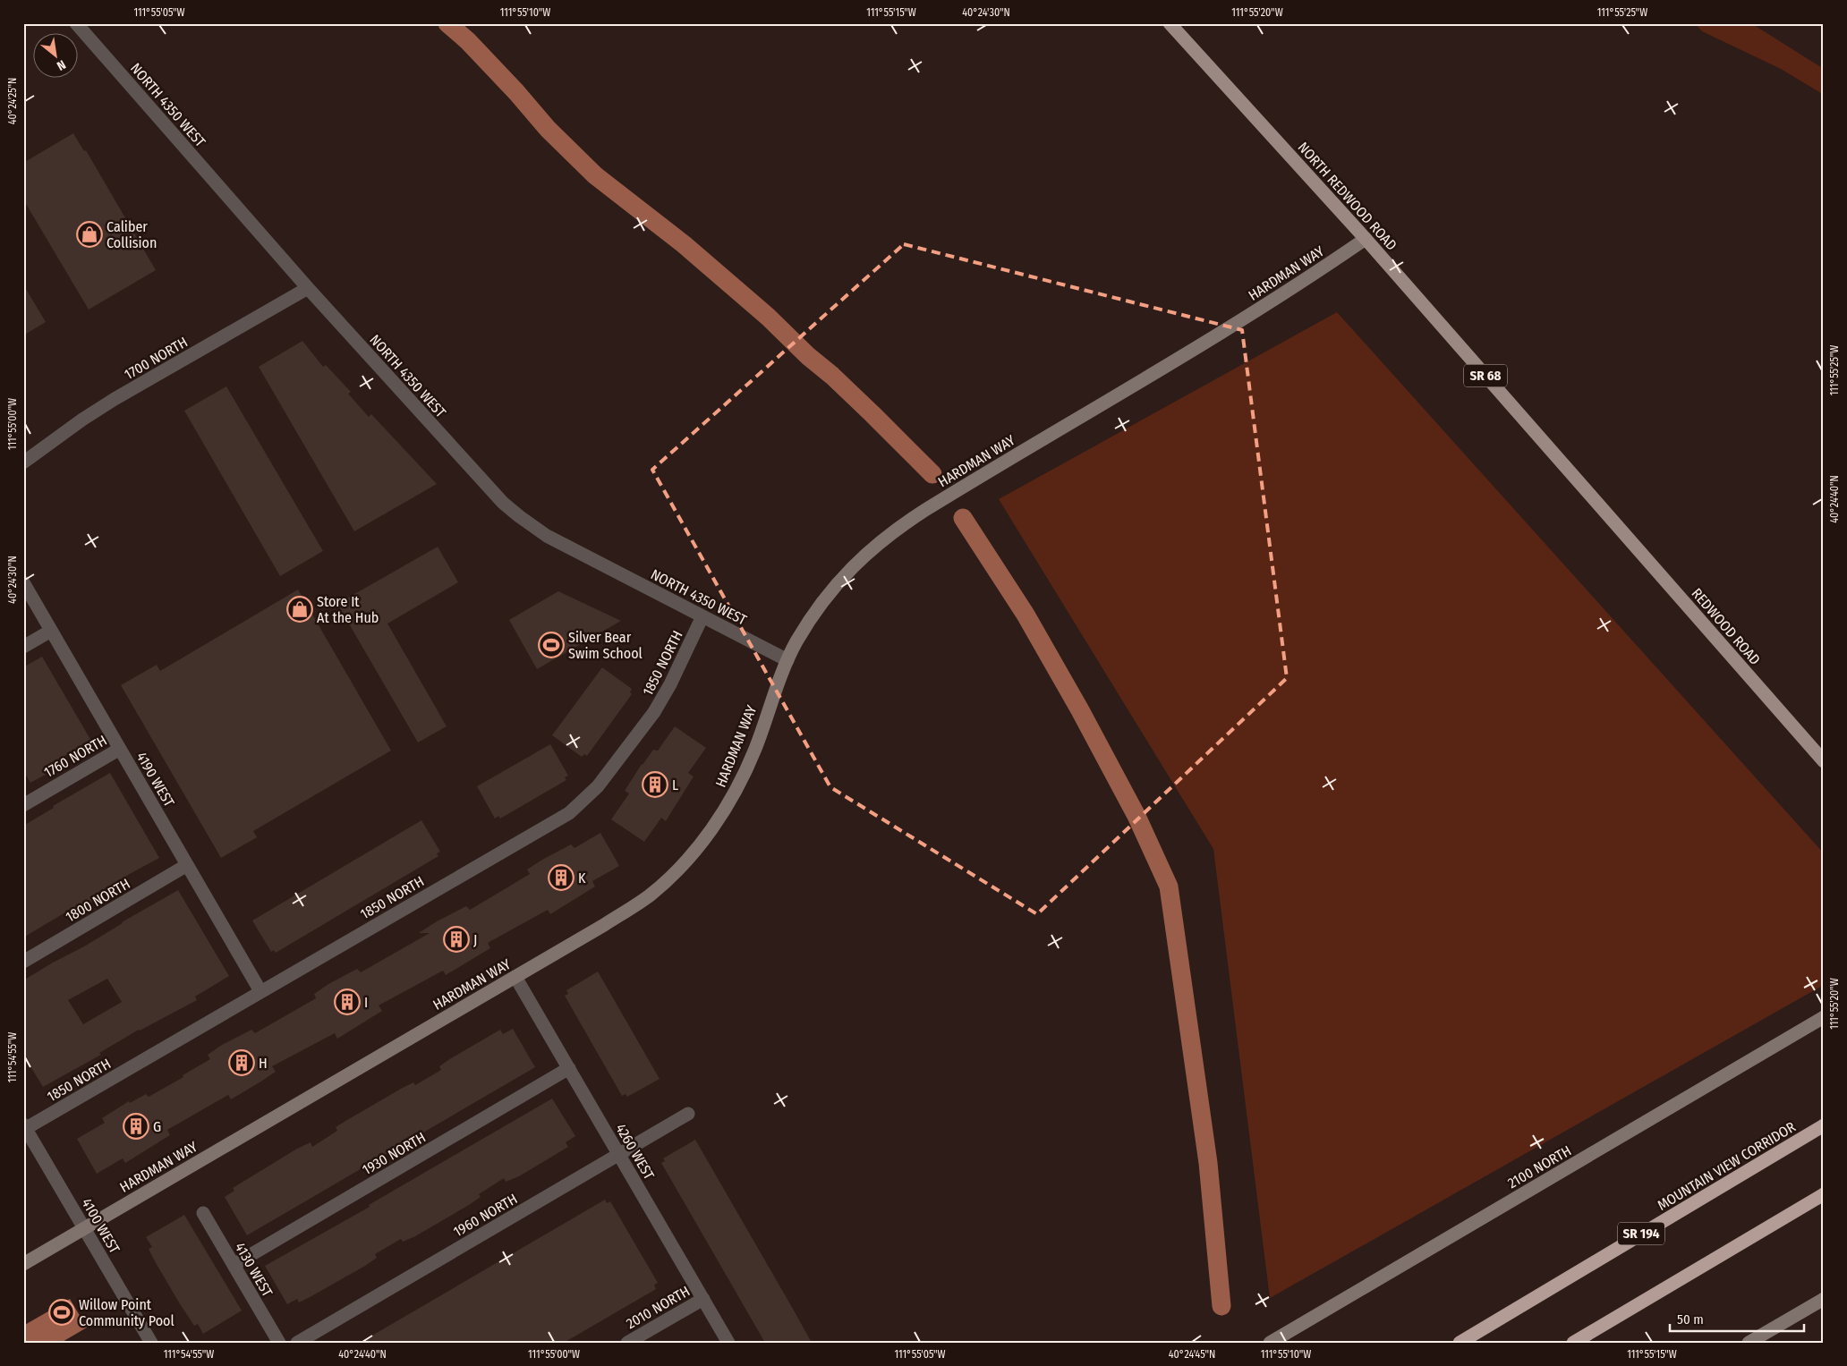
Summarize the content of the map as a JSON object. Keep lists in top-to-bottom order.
{
  "streets": {
    "highway": ["MOUNTAIN VIEW CORRIDOR", "SR 194"],
    "main road": ["NORTH REDWOOD ROAD", "SR 68", "REDWOOD ROAD"],
    "street": [
      "NORTH 4350 WEST",
      "HARDMAN WAY",
      "1700 NORTH",
      "1850 NORTH",
      "1760 NORTH",
      "4190 WEST",
      "1800 NORTH",
      "4260 WEST",
      "1930 NORTH",
      "2100 NORTH",
      "1960 NORTH",
      "4100 WEST",
      "4130 WEST",
      "2010 NORTH"
    ]
  },
  "crossings": [
    ["NORTH 4350 WEST", "HARDMAN WAY"],
    ["NORTH 4350 WEST", "1700 NORTH"],
    ["NORTH 4350 WEST", "1850 NORTH"],
    ["NORTH REDWOOD ROAD", "HARDMAN WAY"],
    ["NORTH REDWOOD ROAD", "REDWOOD ROAD"],
    ["HARDMAN WAY", "4260 WEST"],
    ["HARDMAN WAY", "4100 WEST"],
    ["1850 NORTH", "4190 WEST"],
    ["1850 NORTH", "4100 WEST"],
    ["1760 NORTH", "4190 WEST"],
    ["4190 WEST", "1800 NORTH"],
    ["4260 WEST", "1930 NORTH"],
    ["4260 WEST", "1960 NORTH"],
    ["4260 WEST", "2010 NORTH"],
    ["1930 NORTH", "4130 WEST"]
  ],
  "places": {
    "shop": ["Caliber Collision", "Store It At the Hub"],
    "sports": ["Silver Bear Swim School", "Willow Point Community Pool"],
    "building": [
      "L",
      "K",
      "J",
      "I",
      "H",
      "G"
    ]
  },
  "scale_bar": "50 m",
  "north": "bottom right",
  "coordinates": [
    "111°55'05\"W",
    "111°55'10\"W",
    "111°55'15\"W",
    "40°24'30\"N",
    "111°55'20\"W",
    "111°55'25\"W",
    "40°24'25\"N",
    "111°55'00\"W",
    "40°24'40\"N",
    "111°54'55\"W",
    "40°24'45\"N"
  ]
}
